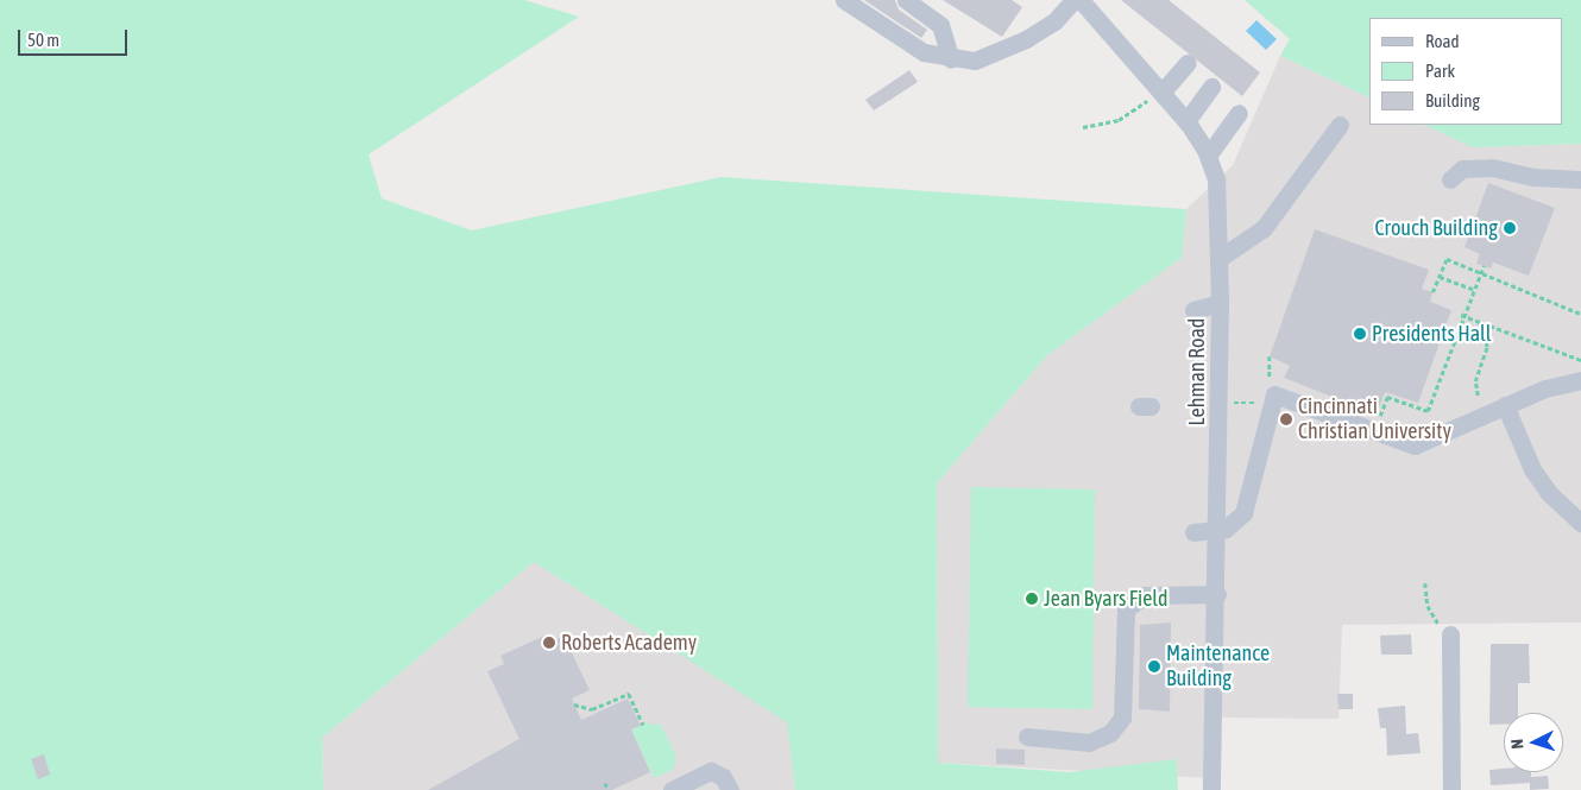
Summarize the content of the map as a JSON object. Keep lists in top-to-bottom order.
{
  "streets": {
    "street": ["Lehman Road"]
  },
  "places": [
    "Crouch Building",
    "Presidents Hall",
    "Cincinnati Christian University",
    "Jean Byars Field",
    "Roberts Academy",
    "Maintenance Building"
  ],
  "legend": ["Road", "Park", "Building"],
  "scale_bar": "50 m",
  "north": "left"
}
